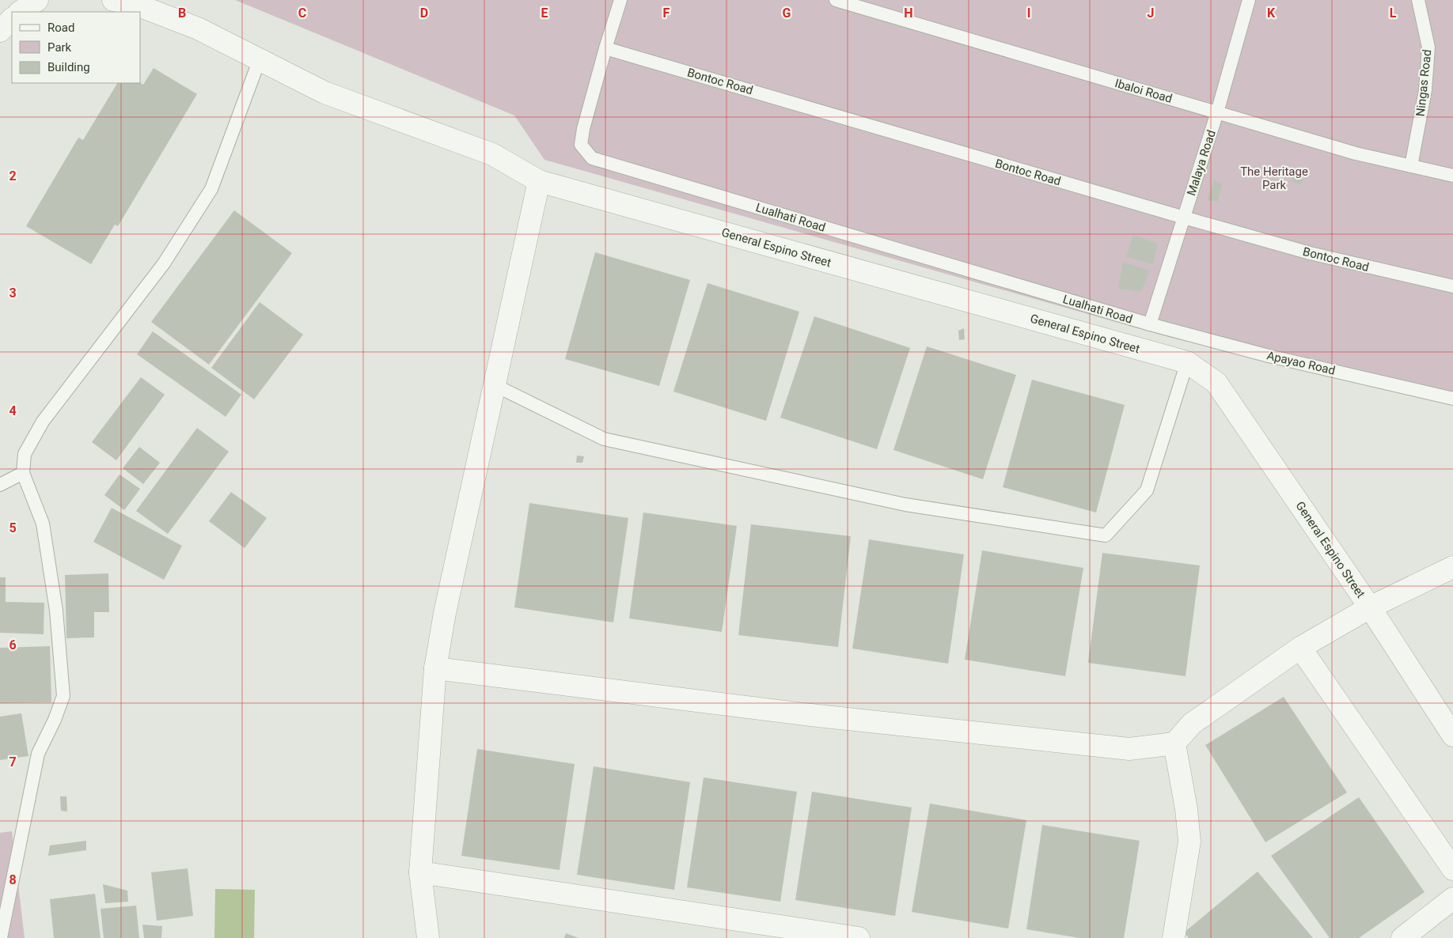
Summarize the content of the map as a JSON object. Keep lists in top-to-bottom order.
{
  "streets": {
    "street": ["General Espino Street"],
    "lane": [
      "Bontoc Road",
      "Ningas Road",
      "Ibaloi Road",
      "Malaya Road",
      "Lualhati Road",
      "Apayao Road"
    ]
  },
  "crossings": [
    ["Bontoc Road", "Malaya Road"],
    ["Bontoc Road", "Lualhati Road"],
    ["Ningas Road", "Ibaloi Road"],
    ["Ibaloi Road", "Malaya Road"],
    ["Malaya Road", "Lualhati Road"],
    ["Malaya Road", "Apayao Road"],
    ["Lualhati Road", "Apayao Road"]
  ],
  "parks": ["The Heritage Park"],
  "legend": ["Road", "Park", "Building"],
  "grid": {
    "columns": [
      "B",
      "C",
      "D",
      "E",
      "F",
      "G",
      "H",
      "I",
      "J",
      "K",
      "L"
    ],
    "rows": [
      "2",
      "3",
      "4",
      "5",
      "6",
      "7",
      "8"
    ]
  }
}
